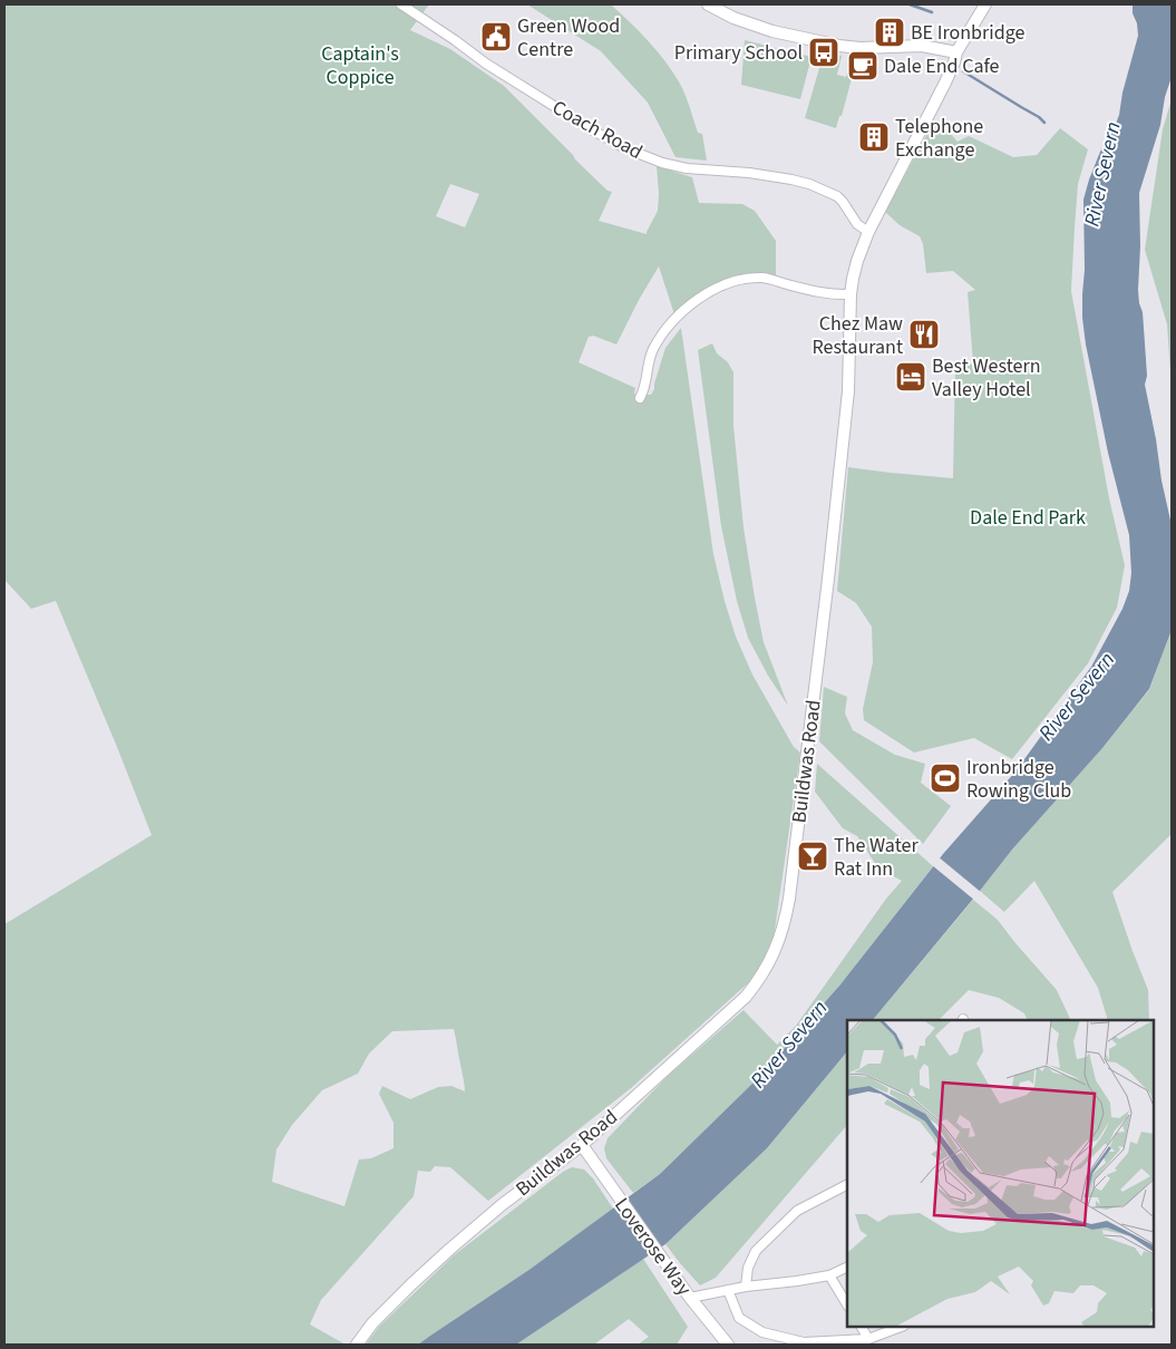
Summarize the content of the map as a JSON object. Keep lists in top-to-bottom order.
{
  "streets": {
    "street": ["Coach Road", "Buildwas Road", "Loverose Way"]
  },
  "crossings": [
    ["Coach Road", "Buildwas Road"],
    ["Buildwas Road", "Loverose Way"]
  ],
  "water": ["River Severn"],
  "parks": ["Captain's Coppice", "Dale End Park"],
  "places": {
    "building": ["BE Ironbridge", "Telephone Exchange"],
    "public building": ["Green Wood Centre"],
    "bus stop": ["Primary School"],
    "cafe": ["Dale End Cafe"],
    "restaurant": ["Chez Maw Restaurant"],
    "hotel": ["Best Western Valley Hotel"],
    "sports": ["Ironbridge Rowing Club"],
    "bar": ["The Water Rat Inn"]
  }
}
